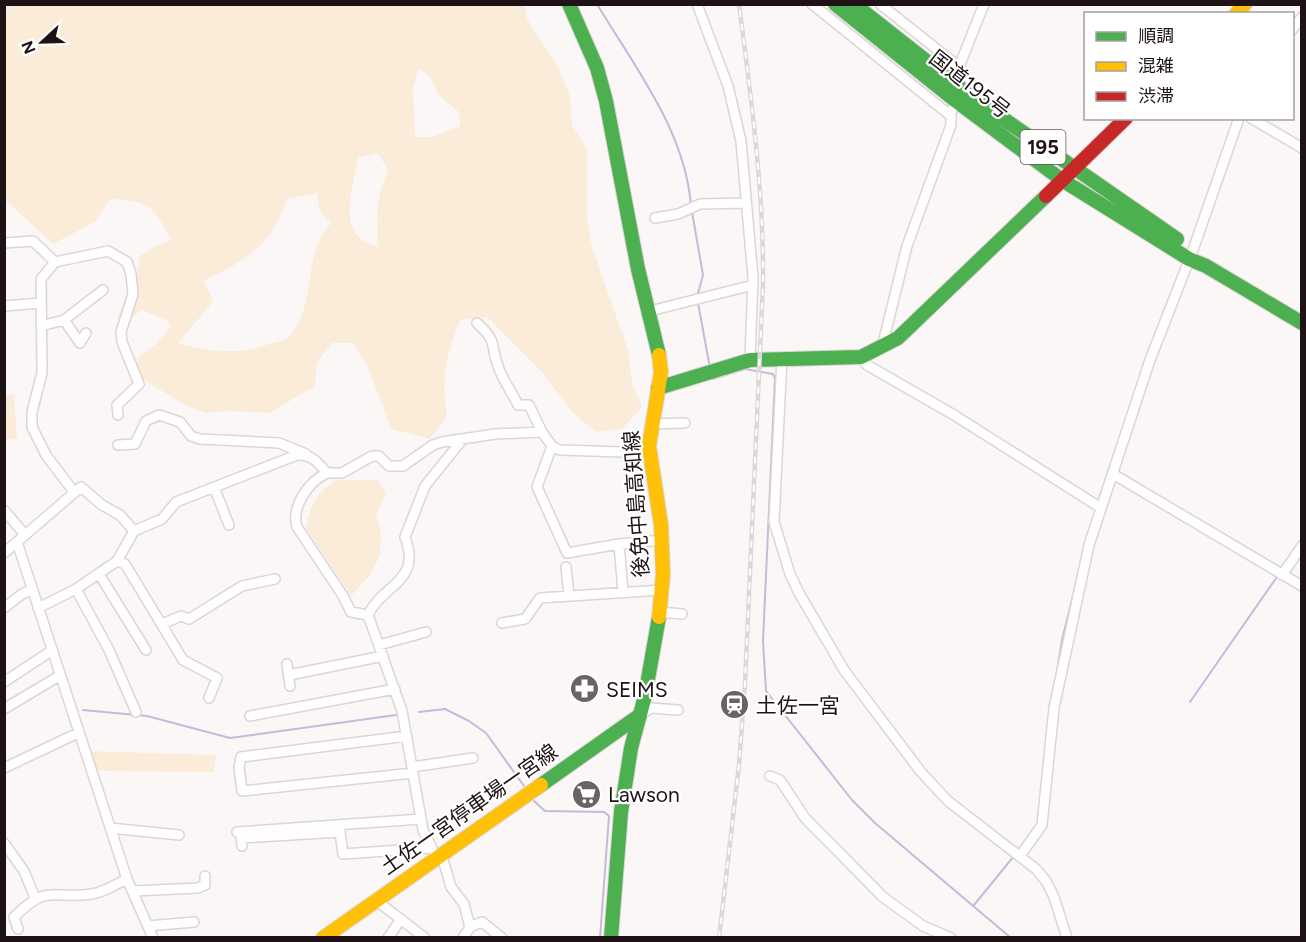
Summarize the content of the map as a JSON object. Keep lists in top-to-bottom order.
{
  "streets": {
    "main road": [
      "国道195号",
      "195",
      "後免中島高知線",
      "土佐一宮停車場一宮線"
    ]
  },
  "crossings": [
    ["後免中島高知線", "土佐一宮停車場一宮線"]
  ],
  "places": {
    "pharmacy": ["SEIMS"],
    "station": ["土佐一宮"],
    "supermarket": ["Lawson"]
  },
  "legend": ["順調", "混雑", "渋滞"],
  "north": "left"
}
